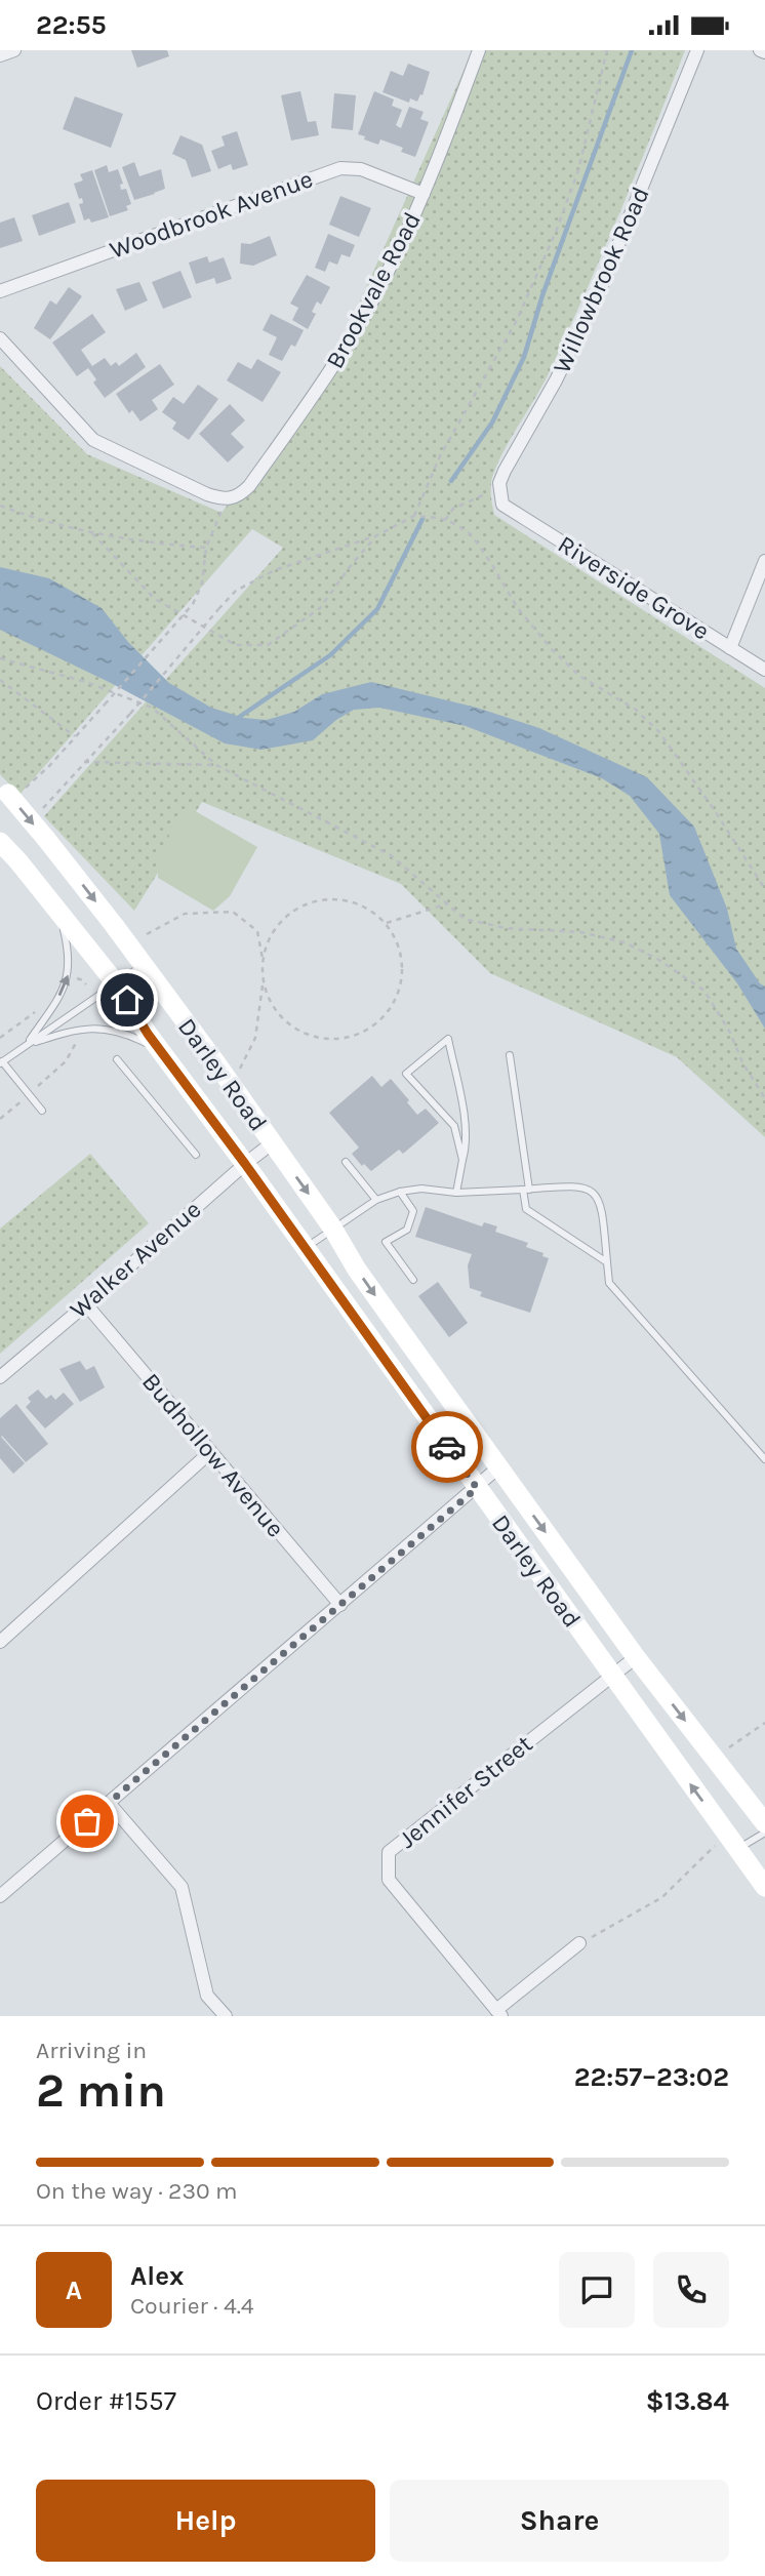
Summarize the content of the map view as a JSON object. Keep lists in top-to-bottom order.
{
  "streets": {
    "main road": ["Darley Road"],
    "street": [
      "Woodbrook Avenue",
      "Willowbrook Road",
      "Brookvale Road",
      "Riverside Grove",
      "Walker Avenue",
      "Budhollow Avenue",
      "Jennifer Street"
    ]
  },
  "crossings": [
    ["Woodbrook Avenue", "Brookvale Road"],
    ["Willowbrook Road", "Riverside Grove"],
    ["Darley Road", "Walker Avenue"],
    ["Darley Road", "Jennifer Street"],
    ["Walker Avenue", "Budhollow Avenue"]
  ],
  "page": {
    "status": "22:55",
    "heading": ["2 min", "Arriving in", "22:57–23:02"],
    "panel": [
      "Alex",
      "Courier · 4.4",
      "Order #1557",
      "$13.84"
    ],
    "bar": "On the way · 230 m",
    "round": "A",
    "buttons": ["Help", "Share"]
  }
}
